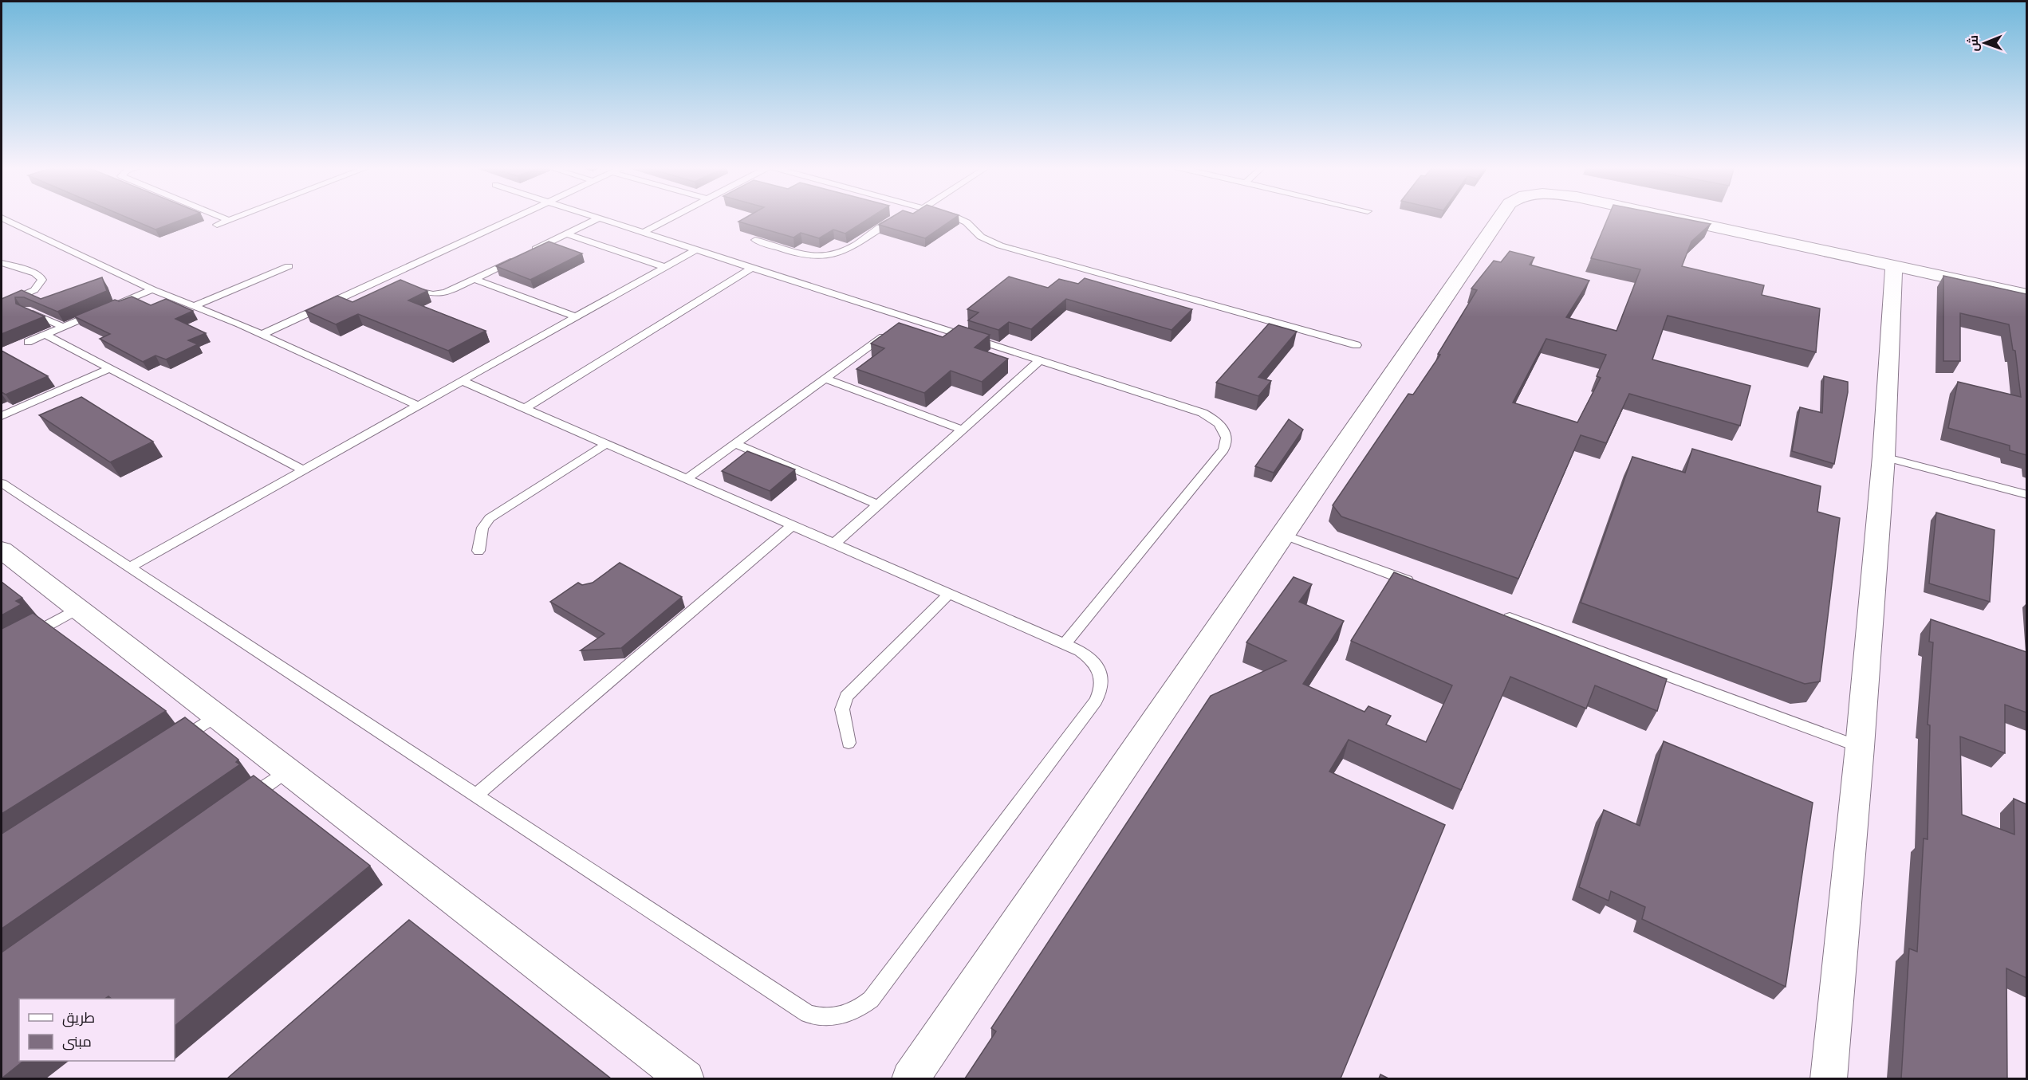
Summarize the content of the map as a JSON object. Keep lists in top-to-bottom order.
{
  "legend": ["طريق", "مبنى"],
  "north": "left"
}
